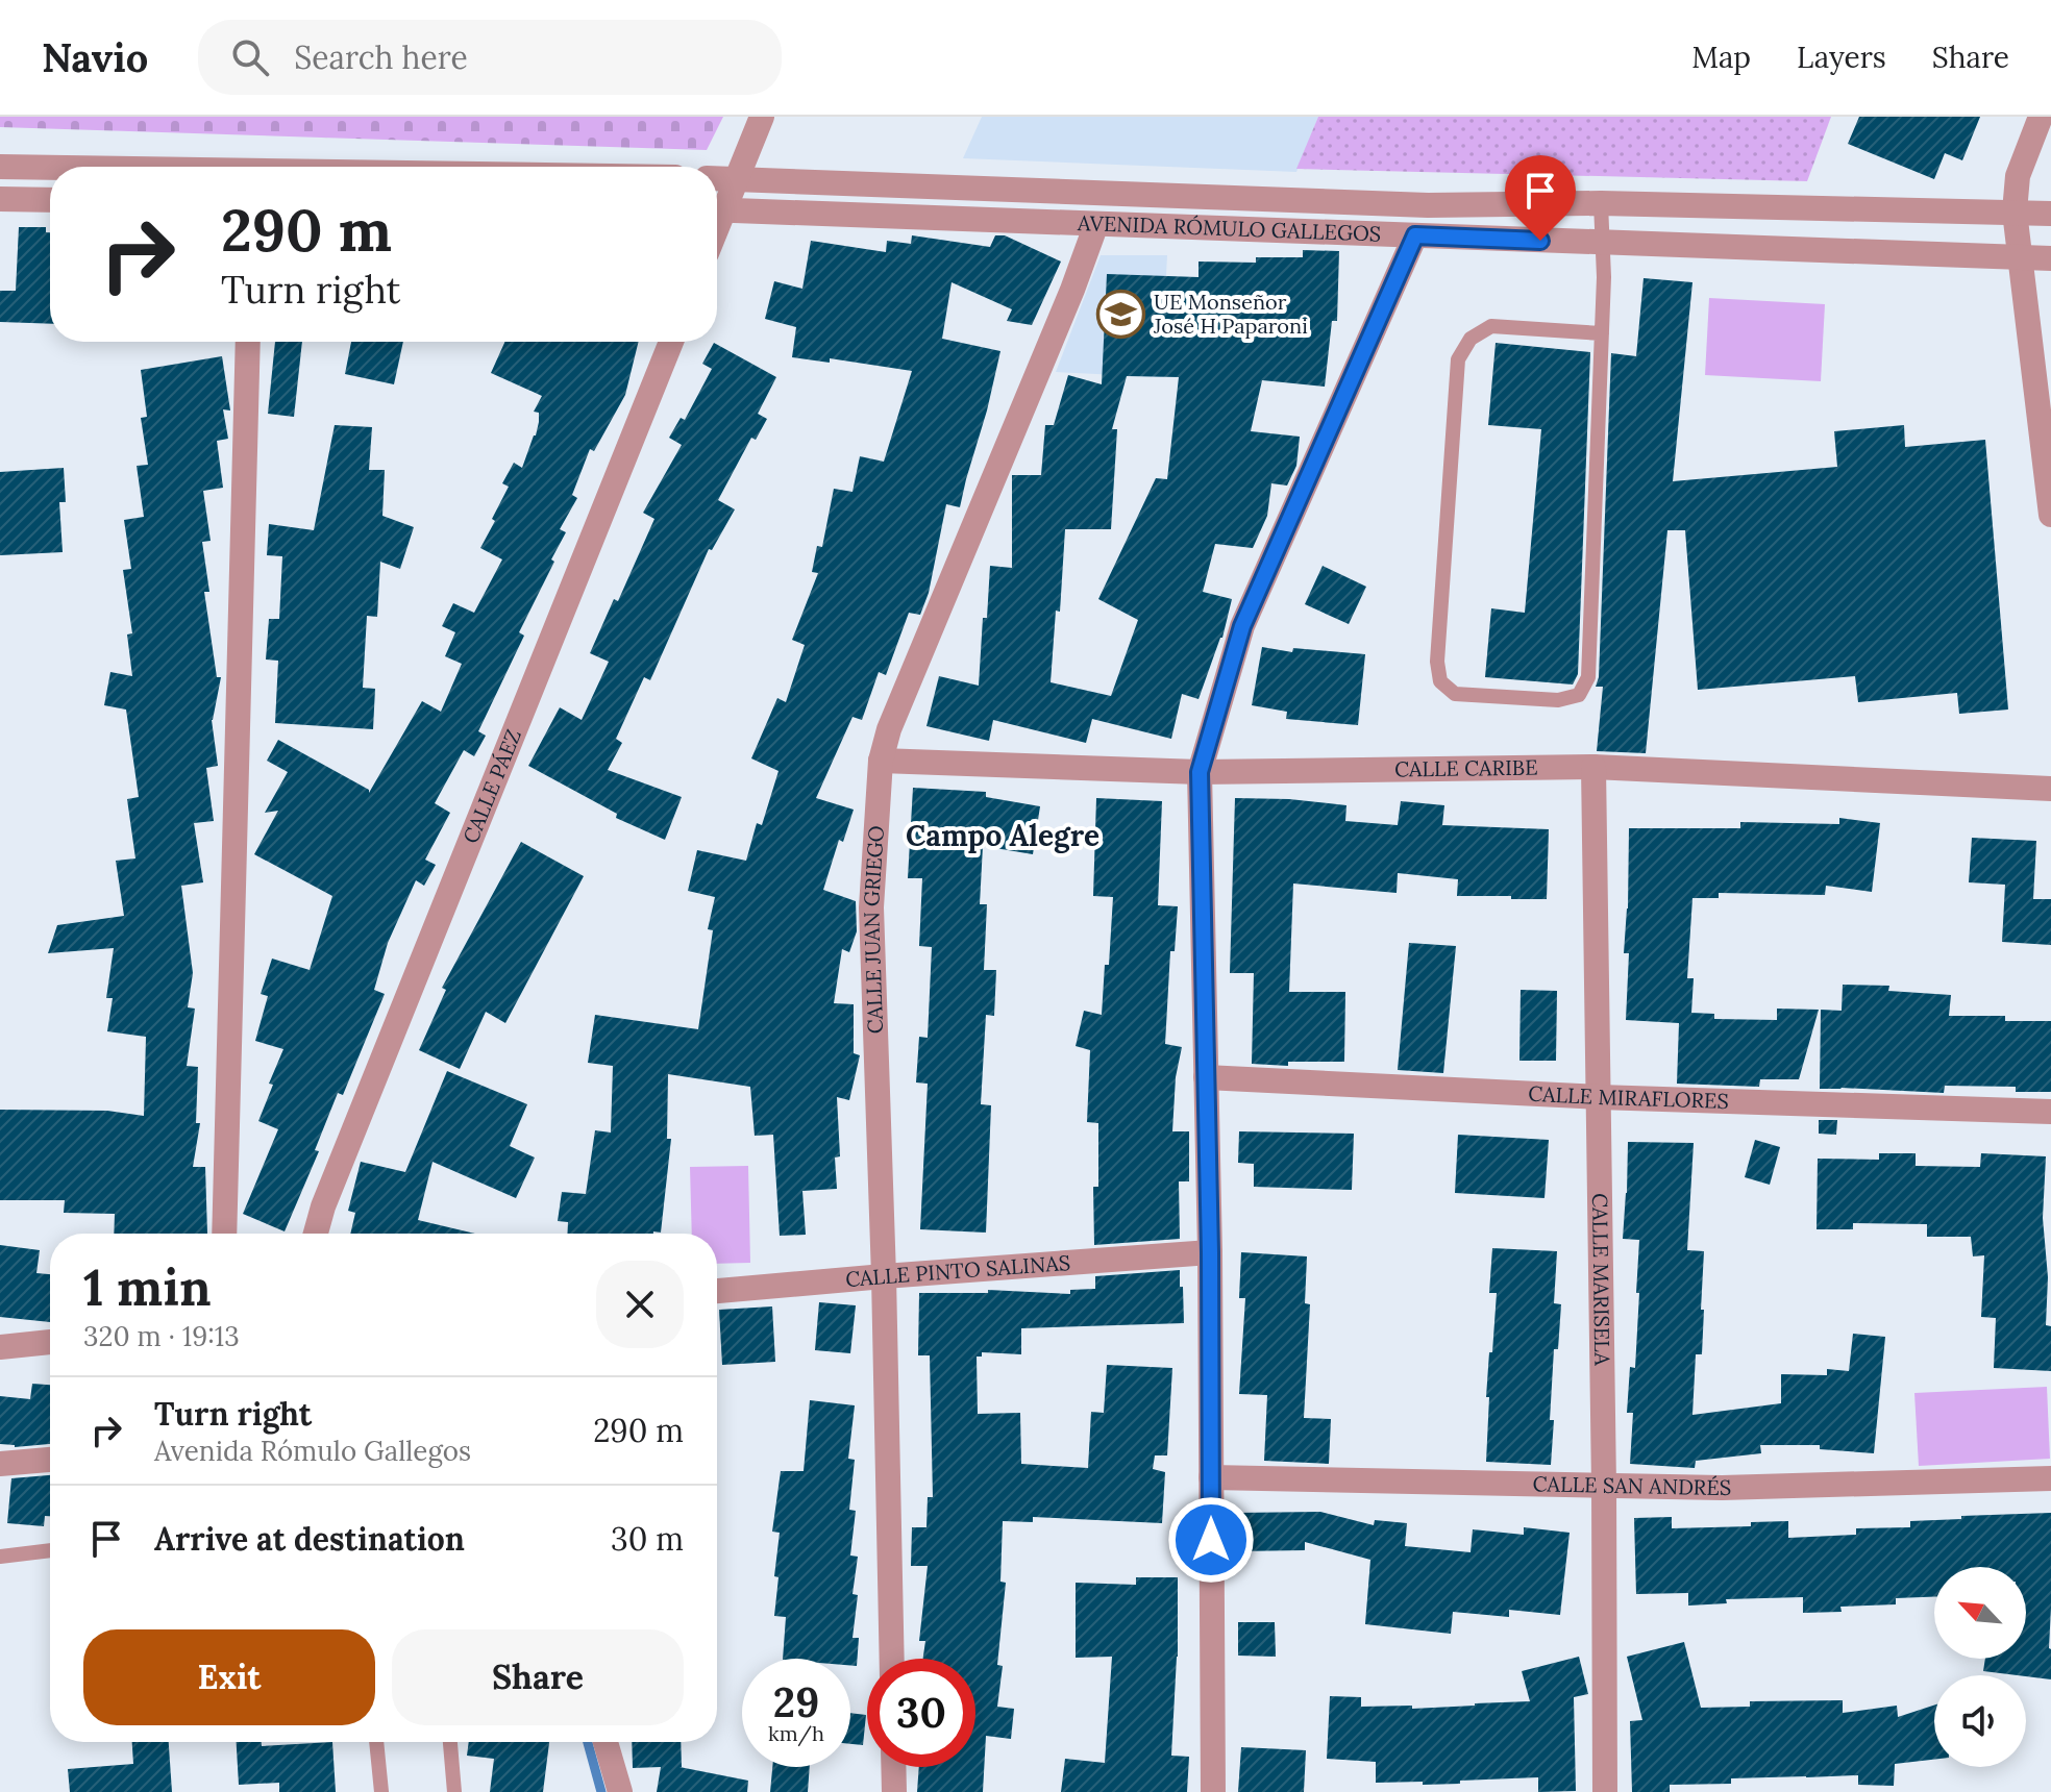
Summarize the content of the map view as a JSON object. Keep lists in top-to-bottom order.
{
  "streets": {
    "street": [
      "AVENIDA RÓMULO GALLEGOS",
      "CALLE CARIBE",
      "CALLE PÁEZ",
      "CALLE JUAN GRIEGO",
      "CALLE MIRAFLORES",
      "CALLE PINTO SALINAS",
      "CALLE MARISELA",
      "CALLE SAN ANDRÉS"
    ]
  },
  "crossings": [
    ["AVENIDA RÓMULO GALLEGOS", "CALLE JUAN GRIEGO"],
    ["CALLE CARIBE", "CALLE JUAN GRIEGO"],
    ["CALLE CARIBE", "CALLE MARISELA"],
    ["CALLE JUAN GRIEGO", "CALLE PINTO SALINAS"],
    ["CALLE MIRAFLORES", "CALLE MARISELA"],
    ["CALLE MARISELA", "CALLE SAN ANDRÉS"]
  ],
  "districts": ["Campo Alegre"],
  "places": {
    "school or university": ["UE Monseñor José H Paparoni"]
  },
  "north": "top left",
  "page": {
    "header": "Navio",
    "search": "Search here",
    "nav": ["Map", "Layers", "Share"],
    "turn": ["290 m", "Turn right"],
    "heading": ["1 min", "320 m · 19:13"],
    "list": [
      {
        "name": "Turn right",
        "note": "Avenida Rómulo Gallegos",
        "value": "290 m"
      },
      {
        "name": "Arrive at destination",
        "value": "30 m"
      }
    ],
    "buttons": ["Exit", "Share"],
    "speed": "29 km/h",
    "limit": "30"
  }
}
